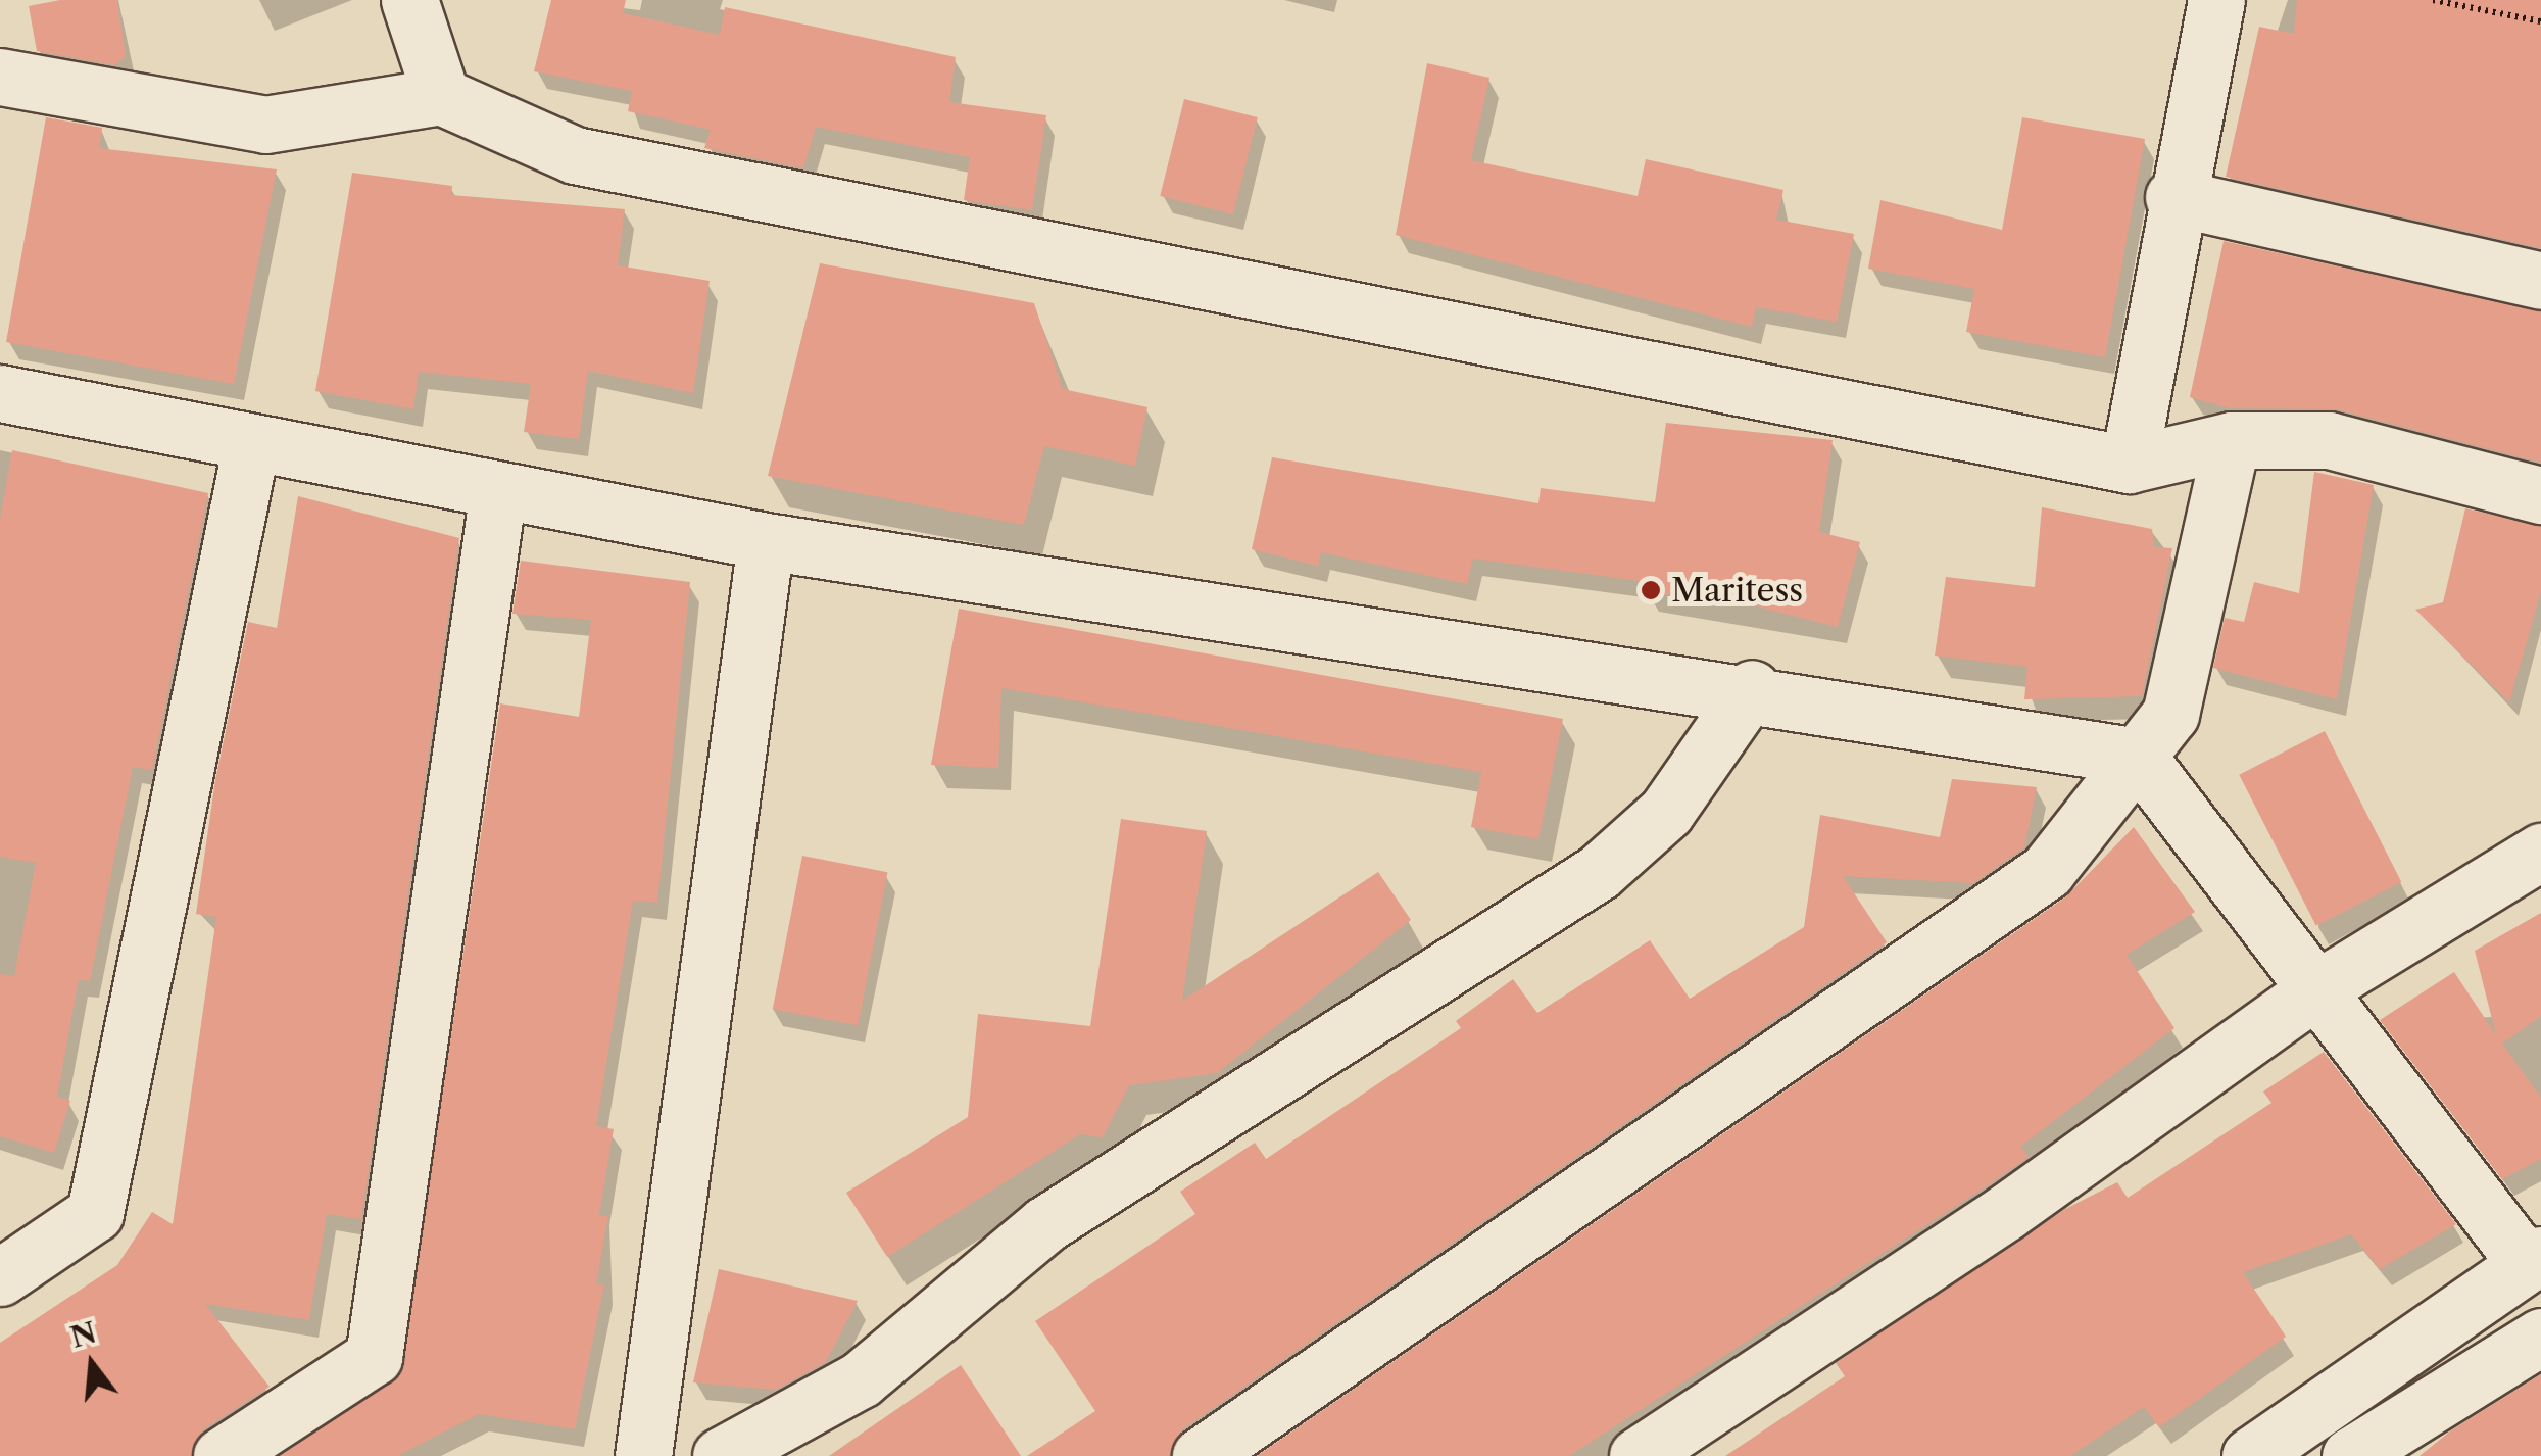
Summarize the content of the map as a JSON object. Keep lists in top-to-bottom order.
{
  "places": ["Maritess"],
  "north": "top"
}
